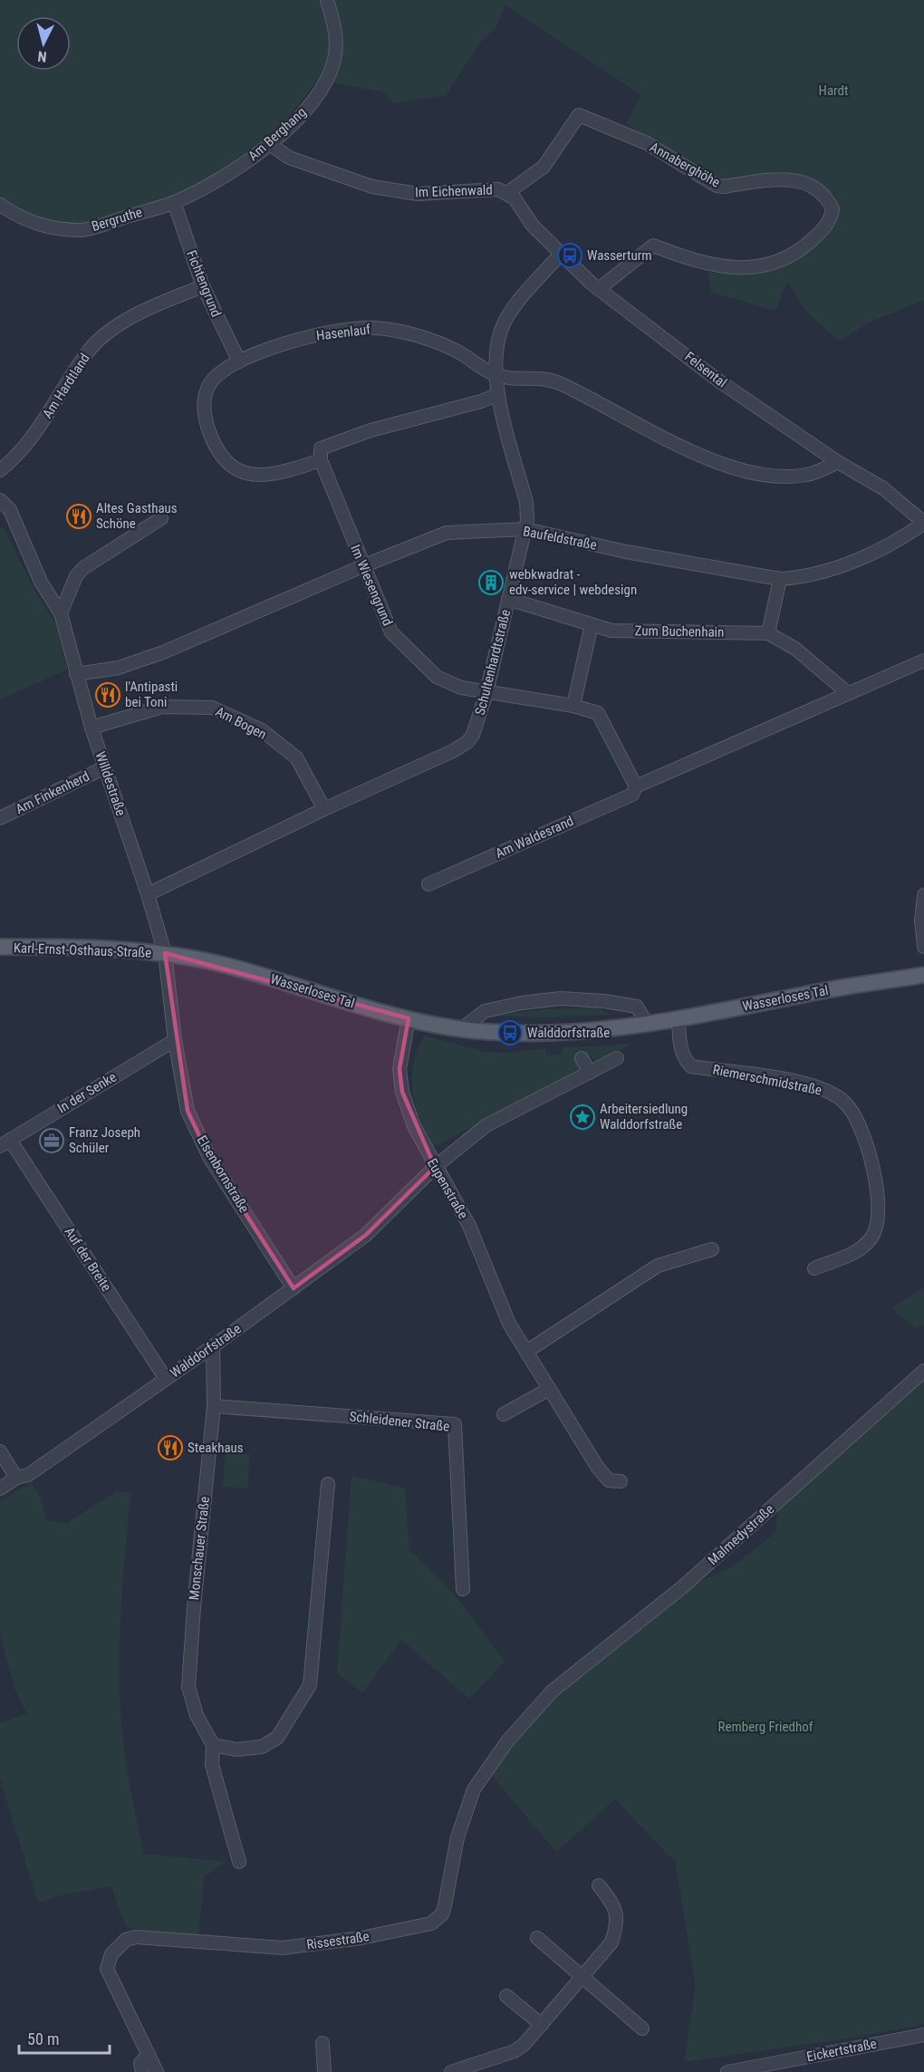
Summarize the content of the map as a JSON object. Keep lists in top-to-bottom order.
{
  "streets": {
    "main road": ["Karl-Ernst-Osthaus-Straße", "Wasserloses Tal"],
    "street": [
      "Am Berghang",
      "Annaberghöhe",
      "Im Eichenwald",
      "Bergruthe",
      "Fichtengrund",
      "Hasenlauf",
      "Felsental",
      "Am Hardtland",
      "Baufeldstraße",
      "Im Wiesengrund",
      "Zum Buchenhain",
      "Schultenhardtstraße",
      "Am Bogen",
      "Willdestraße",
      "Am Finkenherd",
      "Am Waldesrand",
      "Riemerschmidstraße",
      "In der Senke",
      "Elsenbornstraße",
      "Eupenstraße",
      "Auf der Breite",
      "Walddorfstraße",
      "Schleidener Straße",
      "Malmedystraße",
      "Monschauer Straße",
      "Rissestraße",
      "Eickertstraße"
    ]
  },
  "crossings": [
    ["Am Berghang", "Im Eichenwald"],
    ["Am Berghang", "Bergruthe"],
    ["Am Berghang", "Fichtengrund"],
    ["Annaberghöhe", "Im Eichenwald"],
    ["Annaberghöhe", "Felsental"],
    ["Im Eichenwald", "Felsental"],
    ["Bergruthe", "Fichtengrund"],
    ["Fichtengrund", "Hasenlauf"],
    ["Fichtengrund", "Am Hardtland"],
    ["Hasenlauf", "Felsental"],
    ["Hasenlauf", "Im Wiesengrund"],
    ["Hasenlauf", "Schultenhardtstraße"],
    ["Felsental", "Baufeldstraße"],
    ["Felsental", "Schultenhardtstraße"],
    ["Baufeldstraße", "Im Wiesengrund"],
    ["Baufeldstraße", "Schultenhardtstraße"],
    ["Baufeldstraße", "Willdestraße"],
    ["Im Wiesengrund", "Schultenhardtstraße"],
    ["Zum Buchenhain", "Schultenhardtstraße"],
    ["Schultenhardtstraße", "Am Bogen"],
    ["Schultenhardtstraße", "Willdestraße"],
    ["Am Bogen", "Willdestraße"],
    ["Willdestraße", "Am Finkenherd"],
    ["Willdestraße", "Karl-Ernst-Osthaus-Straße"],
    ["Willdestraße", "Wasserloses Tal"],
    ["Willdestraße", "Elsenbornstraße"],
    ["Karl-Ernst-Osthaus-Straße", "Wasserloses Tal"],
    ["Karl-Ernst-Osthaus-Straße", "Elsenbornstraße"],
    ["Wasserloses Tal", "Riemerschmidstraße"],
    ["Wasserloses Tal", "Elsenbornstraße"],
    ["Wasserloses Tal", "Eupenstraße"],
    ["In der Senke", "Elsenbornstraße"],
    ["In der Senke", "Auf der Breite"],
    ["Elsenbornstraße", "Walddorfstraße"],
    ["Eupenstraße", "Walddorfstraße"],
    ["Auf der Breite", "Walddorfstraße"],
    ["Walddorfstraße", "Monschauer Straße"],
    ["Schleidener Straße", "Monschauer Straße"],
    ["Malmedystraße", "Rissestraße"]
  ],
  "parks": ["Hardt", "Remberg Friedhof"],
  "places": {
    "bus stop": ["Wasserturm", "Walddorfstraße"],
    "restaurant": ["Altes Gasthaus Schöne", "l'Antipasti bei Toni", "Steakhaus"],
    "building": ["webkwadrat - edv-service | webdesign"],
    "place": ["Arbeitersiedlung Walddorfstraße"],
    "office": ["Franz Joseph Schüler"]
  },
  "scale_bar": "50 m",
  "north": "bottom"
}
